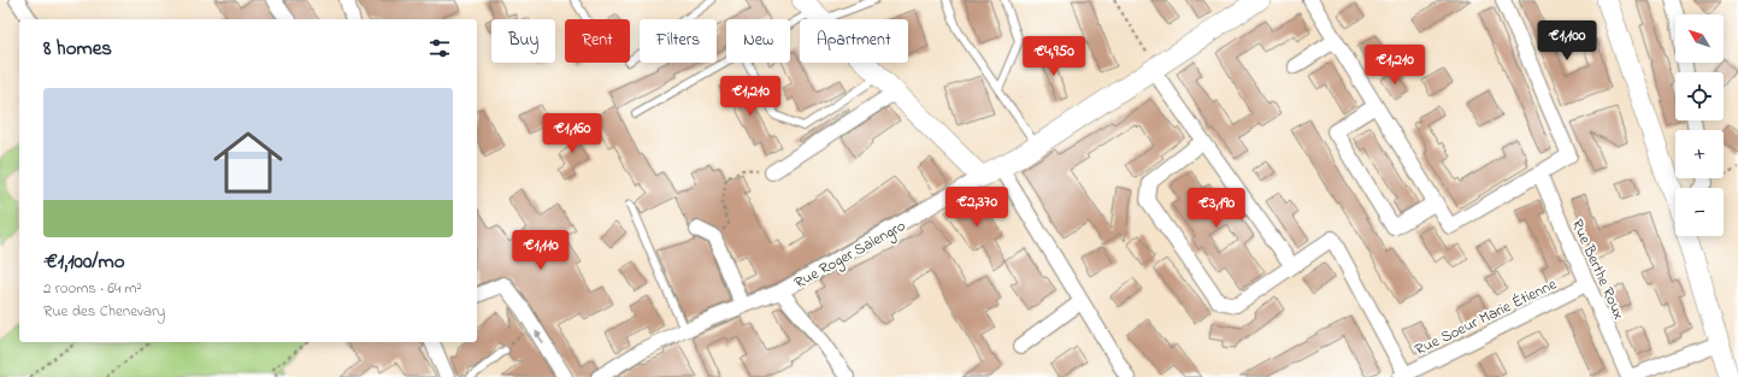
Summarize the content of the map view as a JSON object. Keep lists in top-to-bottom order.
{
  "streets": {
    "street": ["Rue Roger Salengro", "Rue Berthe Roux", "Rue Soeur Marie Étienne"]
  },
  "crossings": [
    ["Rue Berthe Roux", "Rue Soeur Marie Étienne"]
  ],
  "north": "top left",
  "page": {
    "map_buttons": ["+", "−"],
    "chip": [
      "Buy",
      "Rent",
      "Filters",
      "New",
      "Apartment"
    ],
    "heading": "8 homes",
    "price": [
      "€1,100",
      "€4,950",
      "€1,210",
      "€1,210",
      "€1,160",
      "€2,370",
      "€3,190",
      "€1,110"
    ],
    "list": [
      {
        "name": "€1,100/mo",
        "note": "2 rooms · 64 m² · Rue des Chenevary"
      }
    ]
  }
}
